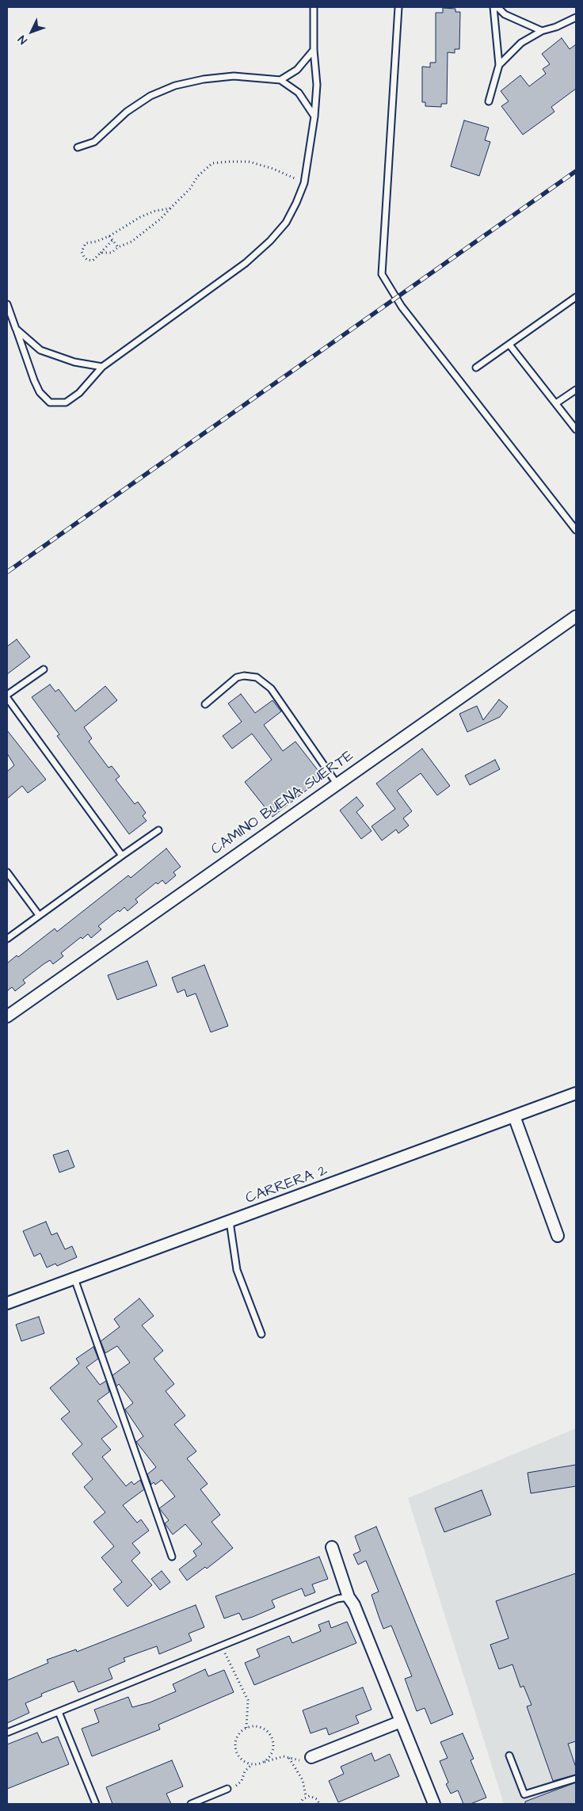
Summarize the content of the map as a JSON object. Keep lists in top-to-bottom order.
{
  "streets": {
    "street": ["CAMINO BUENA SUERTE", "CARRERA 2"]
  },
  "north": "bottom left"
}
